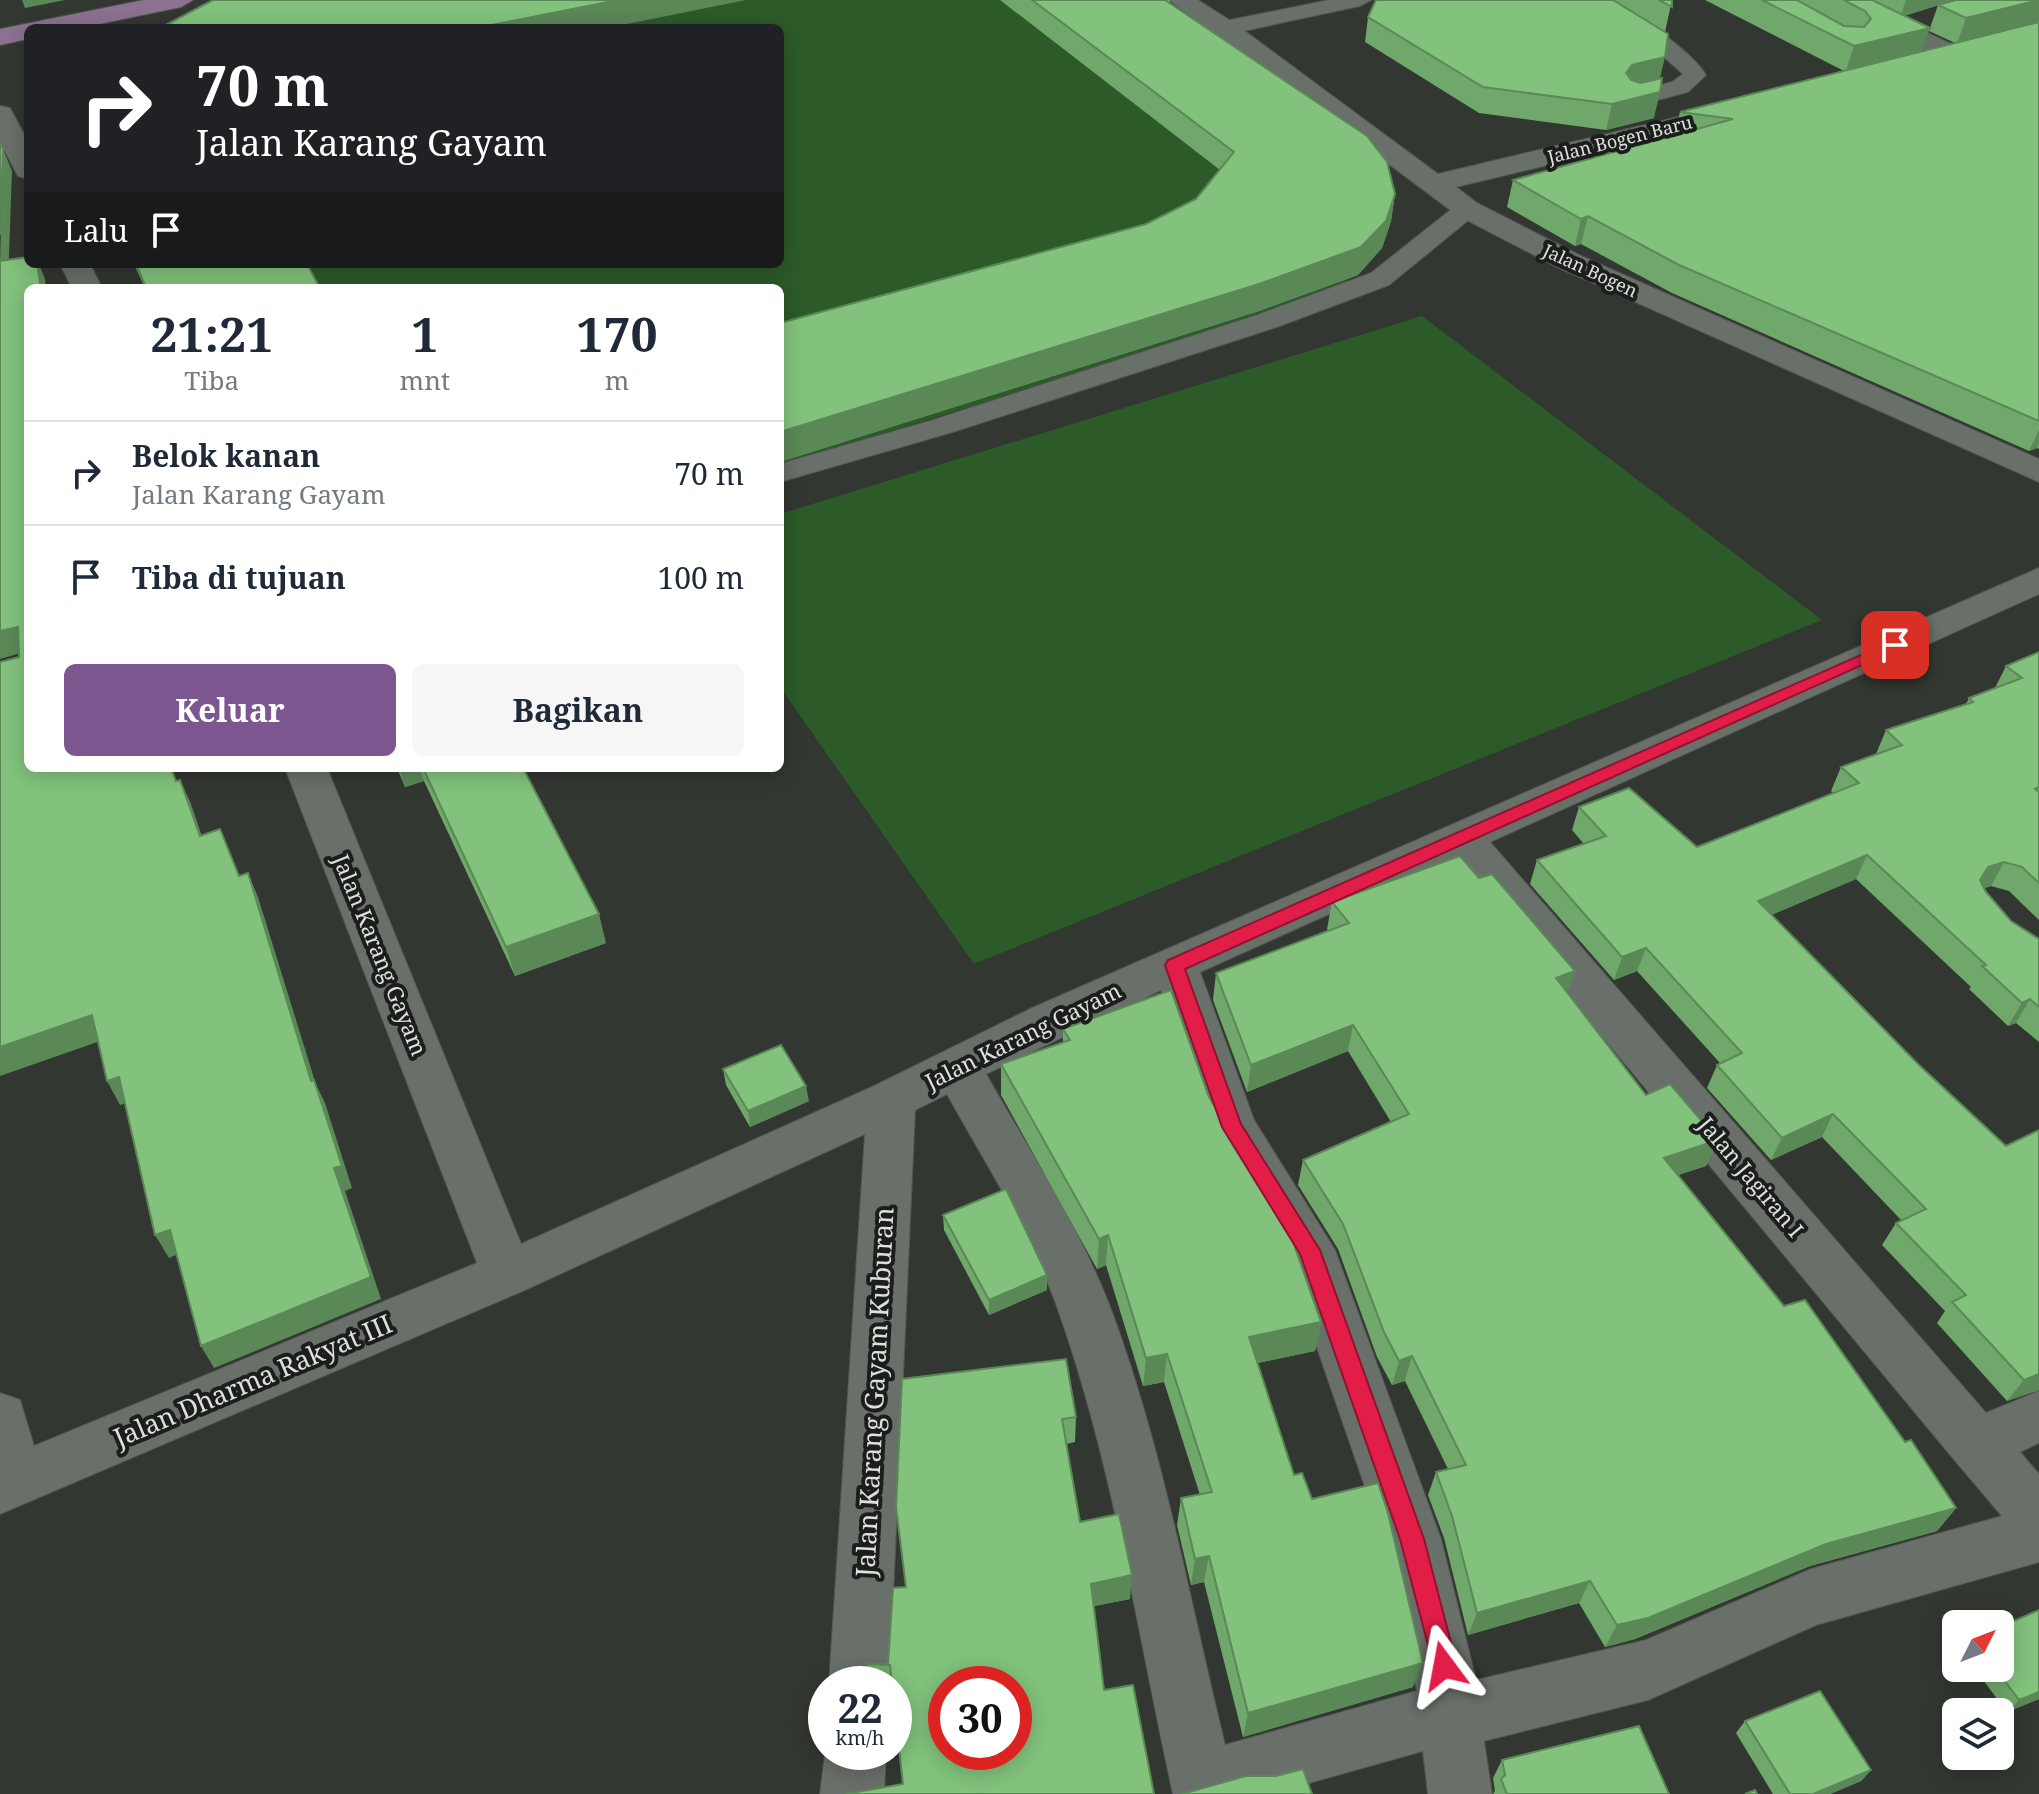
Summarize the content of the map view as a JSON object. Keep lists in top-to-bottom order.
{
  "streets": {
    "street": [
      "Jalan Bogen Baru",
      "Jalan Bogen",
      "Jalan Karang Gayam",
      "Jalan Jagiran I",
      "Jalan Dharma Rakyat III",
      "Jalan Karang Gayam Kuburan"
    ]
  },
  "crossings": [
    ["Jalan Bogen Baru", "Jalan Bogen"],
    ["Jalan Karang Gayam", "Jalan Jagiran I"],
    ["Jalan Karang Gayam", "Jalan Dharma Rakyat III"],
    ["Jalan Karang Gayam", "Jalan Karang Gayam Kuburan"]
  ],
  "north": "top right",
  "page": {
    "turn": ["70 m", "Jalan Karang Gayam"],
    "then": "Lalu",
    "eta": [
      "21:21",
      "Tiba",
      "1",
      "mnt",
      "170",
      "m"
    ],
    "list": [
      {
        "name": "Belok kanan",
        "note": "Jalan Karang Gayam",
        "value": "70 m"
      },
      {
        "name": "Tiba di tujuan",
        "value": "100 m"
      }
    ],
    "buttons": ["Keluar", "Bagikan"],
    "speed": "22 km/h",
    "limit": "30"
  }
}
